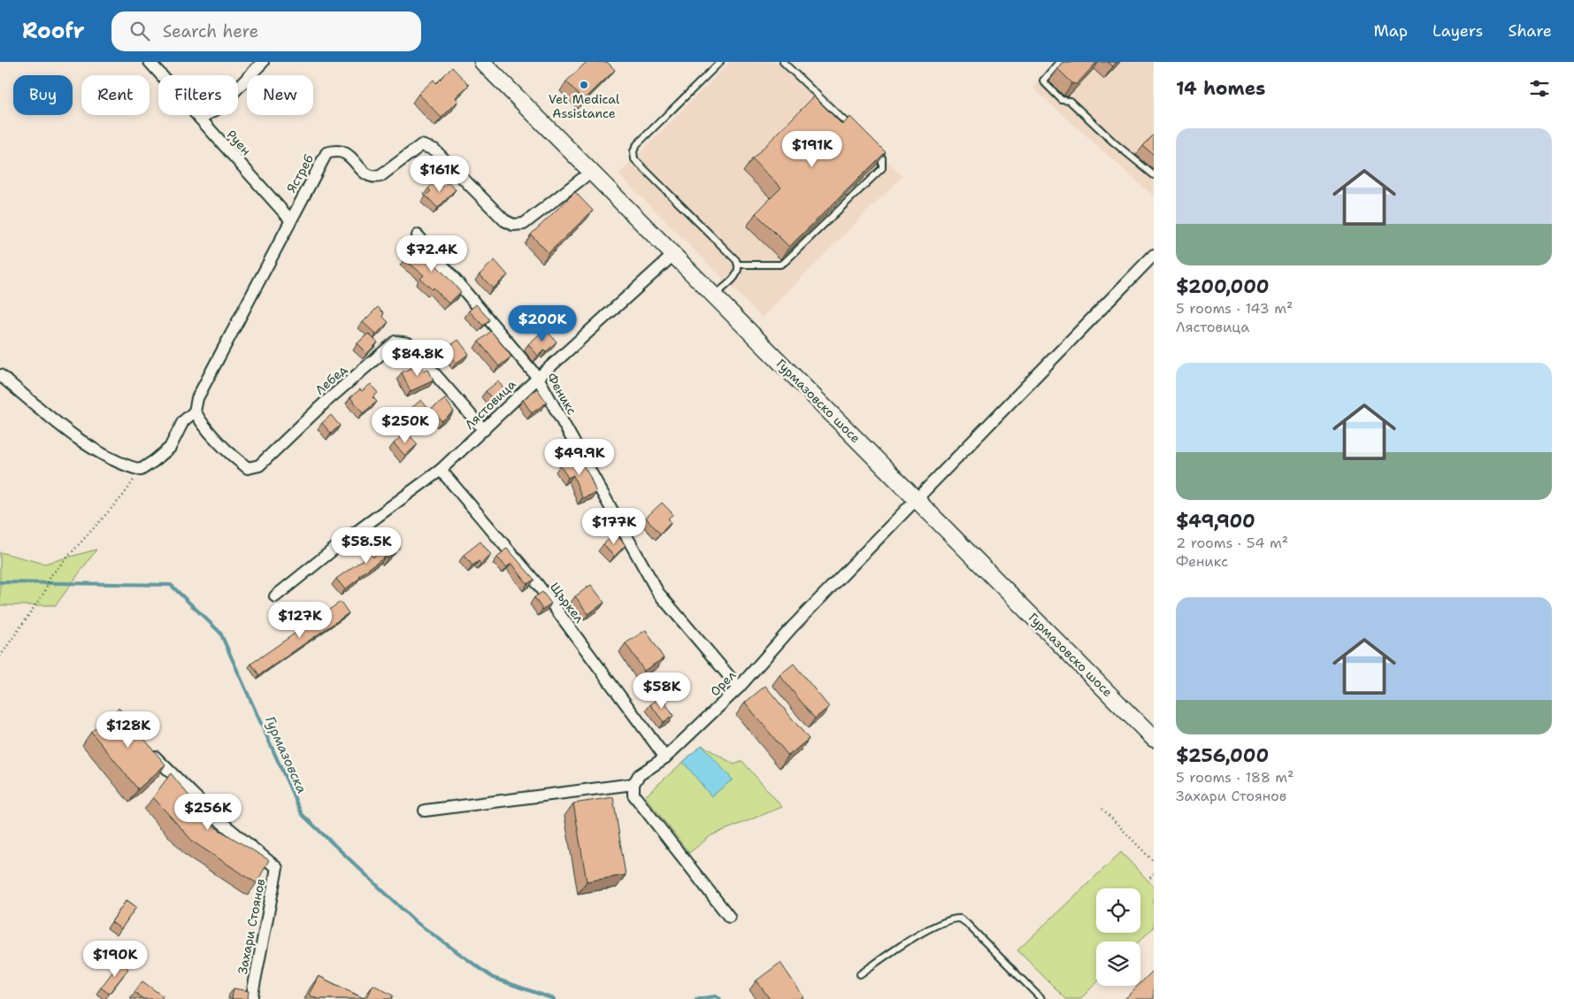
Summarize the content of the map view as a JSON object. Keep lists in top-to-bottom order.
{
  "streets": {
    "street": [
      "Руен",
      "Ястреб",
      "Лебед",
      "Феникс",
      "Гурмазовско шосе",
      "Лястовица",
      "Щъркел",
      "Орел",
      "Захари Стоянов"
    ]
  },
  "crossings": [
    ["Руен", "Ястреб"],
    ["Ястреб", "Лебед"],
    ["Ястреб", "Гурмазовско шосе"],
    ["Лебед", "Лястовица"],
    ["Феникс", "Лястовица"],
    ["Феникс", "Орел"],
    ["Гурмазовско шосе", "Лястовица"],
    ["Гурмазовско шосе", "Орел"],
    ["Лястовица", "Щъркел"],
    ["Щъркел", "Орел"]
  ],
  "water": ["Гурмазовска"],
  "places": ["Vet Medical Assistance"],
  "page": {
    "header": "Roofr",
    "search": "Search here",
    "nav": ["Map", "Layers", "Share"],
    "heading": "14 homes",
    "chip": [
      "Buy",
      "Rent",
      "Filters",
      "New"
    ],
    "list": [
      {
        "name": "$200,000",
        "note": "5 rooms · 143 m² · Лястовица"
      },
      {
        "name": "$49,900",
        "note": "2 rooms · 54 m² · Феникс"
      },
      {
        "name": "$256,000",
        "note": "5 rooms · 188 m² · Захари Стоянов"
      }
    ],
    "price": [
      "$191K",
      "$161K",
      "$72.4K",
      "$200K",
      "$84.8K",
      "$250K",
      "$49.9K",
      "$177K",
      "$58.5K",
      "$127K",
      "$58K",
      "$128K",
      "$256K",
      "$190K"
    ]
  }
}
